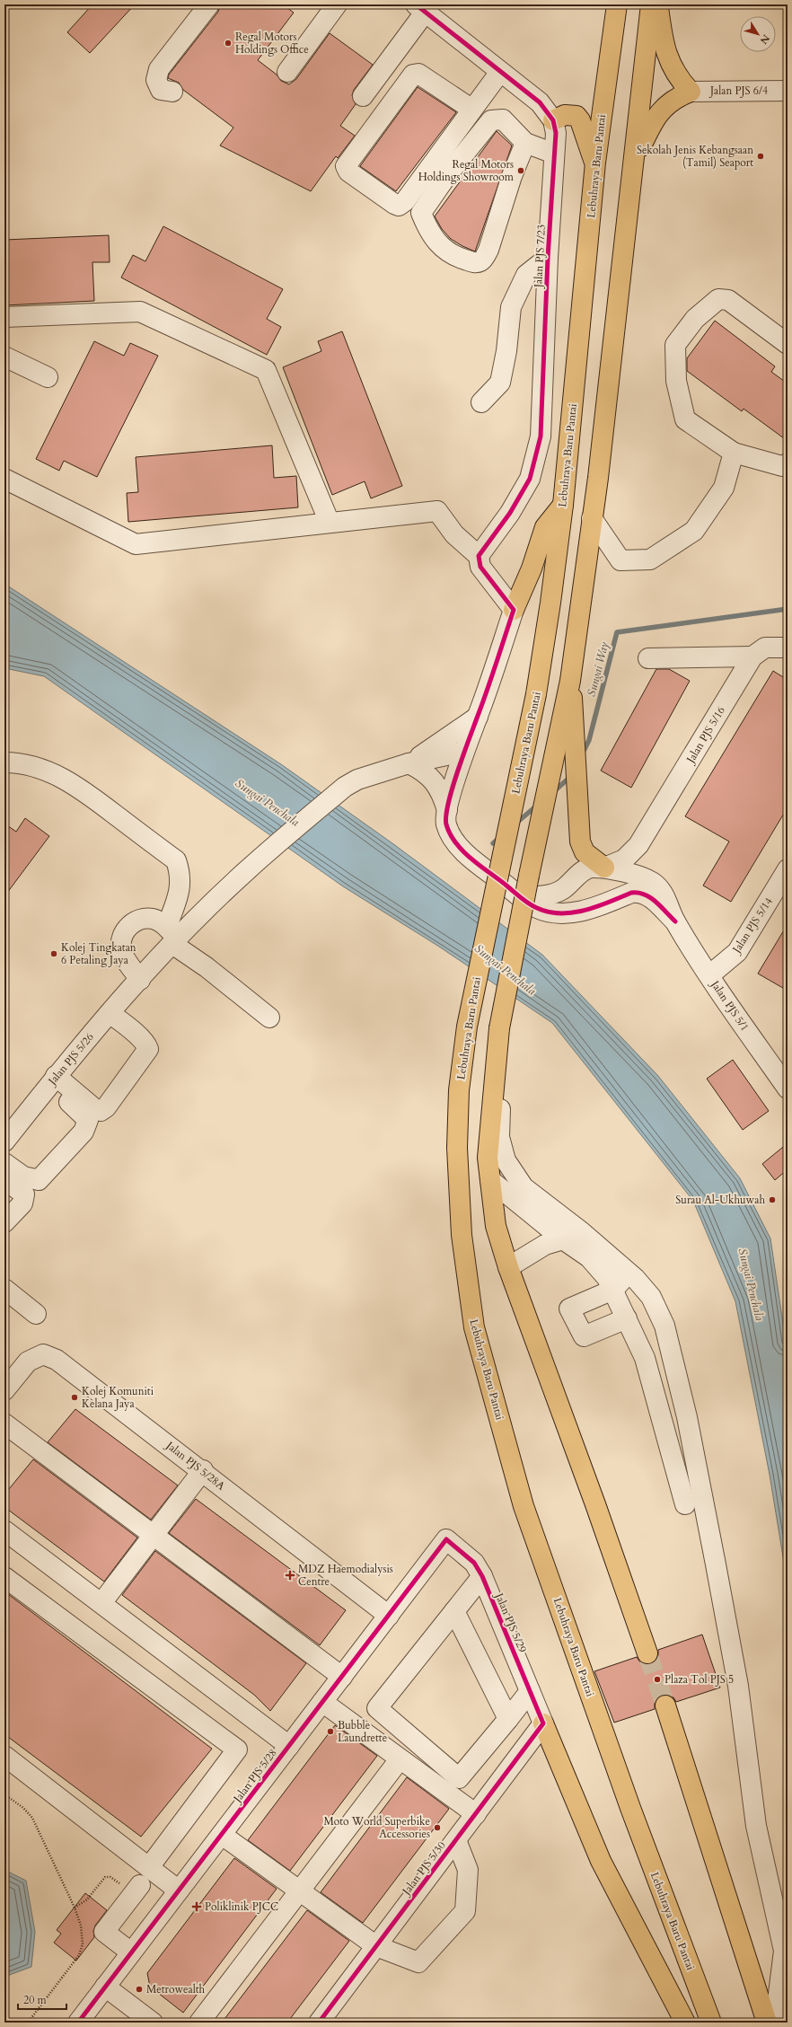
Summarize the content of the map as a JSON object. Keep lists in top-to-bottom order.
{
  "streets": {
    "highway": ["Lebuhraya Baru Pantai"],
    "street": [
      "Jalan PJS 6/4",
      "Jalan PJS 7/23",
      "Jalan PJS 5/16",
      "Jalan PJS 5/14",
      "Jalan PJS 5/1",
      "Jalan PJS 5/26",
      "Jalan PJS 5/28A",
      "Jalan PJS 5/29",
      "Jalan PJS 5/28",
      "Jalan PJS 5/30"
    ]
  },
  "crossings": [
    ["Jalan PJS 5/14", "Jalan PJS 5/1"],
    ["Jalan PJS 5/28A", "Jalan PJS 5/28"],
    ["Jalan PJS 5/29", "Jalan PJS 5/28"],
    ["Jalan PJS 5/29", "Jalan PJS 5/30"]
  ],
  "water": ["Sungai Way", "Sungai Penchala"],
  "places": {
    "other": [
      "Regal Motors Holdings Office",
      "Sekolah Jenis Kebangsaan (Tamil) Seaport",
      "Regal Motors Holdings Showroom",
      "Kolej Tingkatan 6 Petaling Jaya",
      "Surau Al-Ukhuwah",
      "Kolej Komuniti Kelana Jaya",
      "Plaza Tol PJS 5",
      "Bubble Laundrette",
      "Moto World Superbike Accessories",
      "Metrowealth"
    ],
    "health": ["MDZ Haemodialysis Centre", "Poliklinik PJCC"]
  },
  "scale_bar": "20 m",
  "north": "bottom right"
}
